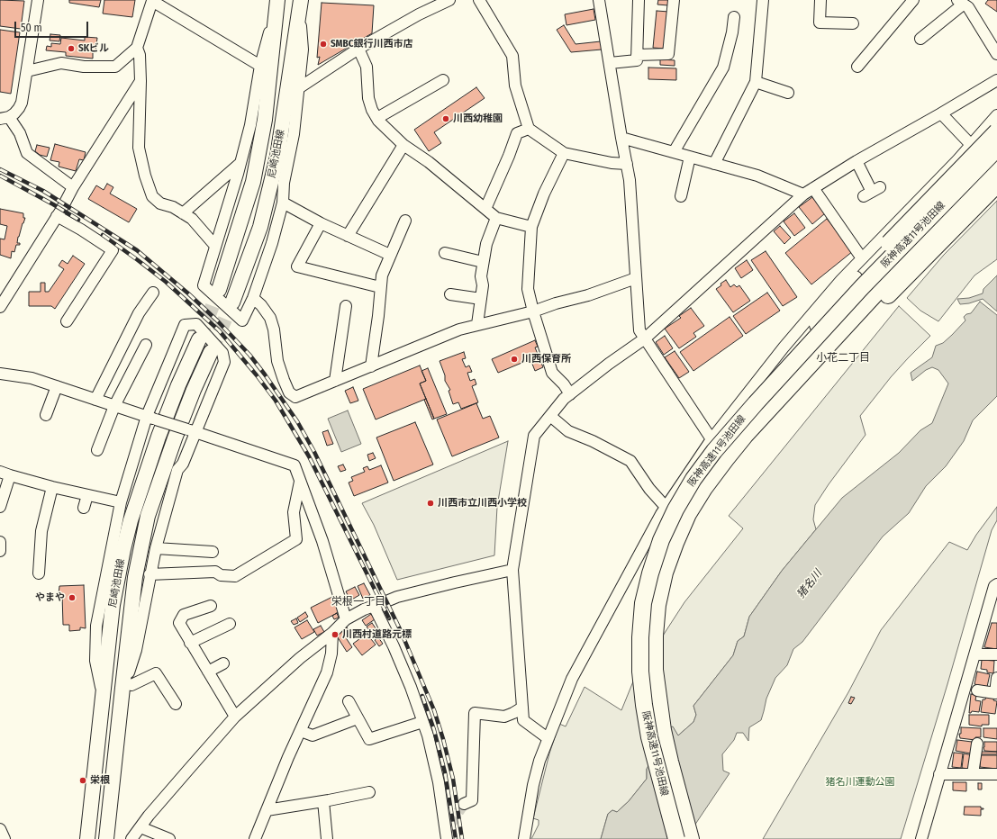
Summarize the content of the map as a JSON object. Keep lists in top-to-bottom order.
{
  "streets": {
    "highway": ["阪神高速11号池田線"],
    "main road": ["尼崎池田線"]
  },
  "districts": ["小花二丁目", "栄根一丁目"],
  "water": ["猪名川"],
  "parks": ["猪名川運動公園"],
  "places": [
    "SMBC銀行川西市店",
    "SKビル",
    "川西幼稚園",
    "川西保育所",
    "川西市立川西小学校",
    "やまや",
    "川西村道路元標",
    "栄根"
  ],
  "scale_bar": "50 m"
}
